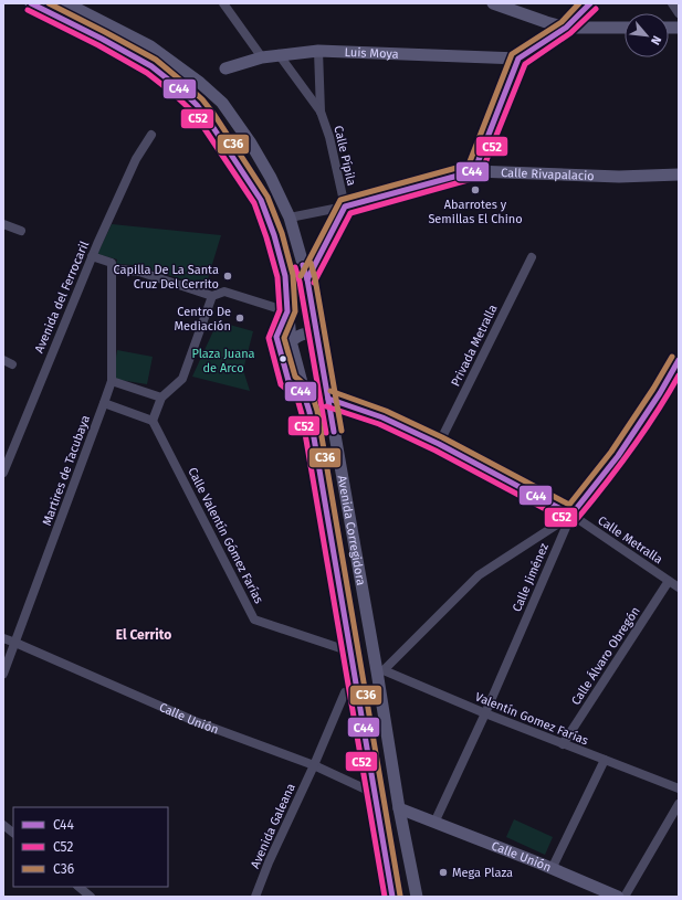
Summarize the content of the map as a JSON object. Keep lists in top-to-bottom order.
{
  "streets": {
    "main road": [
      "Luis Moya",
      "Calle Rivapalacio",
      "Avenida Corregidora",
      "Calle Unión"
    ],
    "street": [
      "Calle Pípila",
      "Avenida del Ferrocaril",
      "Privada Metralla",
      "Martires de Tacubaya",
      "Calle Valentín Gómez Farías",
      "Calle Metralla",
      "Calle Jiménez",
      "Calle Álvaro Obregón",
      "Valentín Gomez Farías",
      "Avenida Galeana"
    ]
  },
  "crossings": [
    ["Luis Moya", "Calle Pípila"],
    ["Calle Pípila", "Calle Rivapalacio"],
    ["Privada Metralla", "Calle Metralla"],
    ["Martires de Tacubaya", "Calle Unión"],
    ["Avenida Corregidora", "Calle Valentín Gómez Farías"],
    ["Avenida Corregidora", "Calle Metralla"],
    ["Avenida Corregidora", "Calle Unión"],
    ["Avenida Corregidora", "Valentín Gomez Farías"],
    ["Calle Metralla", "Calle Jiménez"],
    ["Calle Metralla", "Calle Álvaro Obregón"],
    ["Calle Jiménez", "Calle Unión"],
    ["Calle Jiménez", "Valentín Gomez Farías"],
    ["Calle Álvaro Obregón", "Valentín Gomez Farías"],
    ["Calle Unión", "Avenida Galeana"]
  ],
  "districts": ["El Cerrito"],
  "parks": ["Plaza Juana de Arco"],
  "places": [
    "Abarrotes y Semillas El Chino",
    "Capilla De La Santa Cruz Del Cerrito",
    "Centro De Mediación",
    "Mega Plaza"
  ],
  "lines": ["transit line C44", "transit line C36", "transit line C52"],
  "legend": ["C44", "C52", "C36"],
  "north": "bottom right"
}
